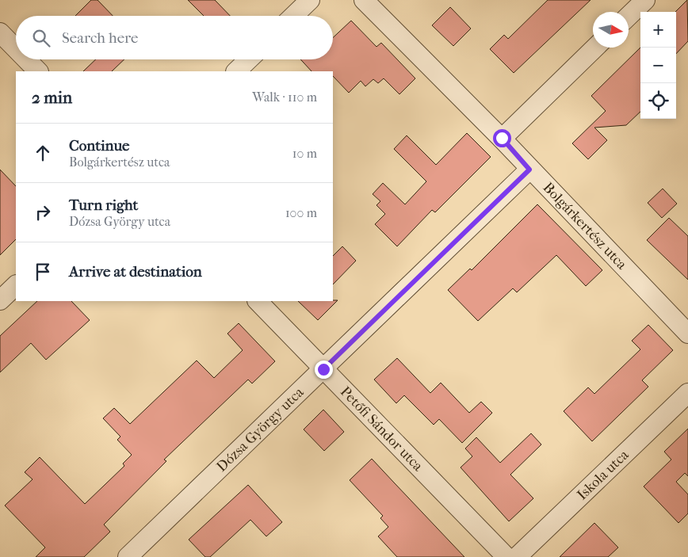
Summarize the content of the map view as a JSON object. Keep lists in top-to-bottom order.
{
  "streets": {
    "street": [
      "Bolgárkertész utca",
      "Petőfi Sándor utca",
      "Dózsa György utca",
      "Iskola utca"
    ]
  },
  "crossings": [
    ["Bolgárkertész utca", "Dózsa György utca"],
    ["Petőfi Sándor utca", "Dózsa György utca"]
  ],
  "north": "right",
  "page": {
    "map_buttons": ["+", "−"],
    "search": "Search here",
    "heading": ["2 min", "Walk · 110 m"],
    "list": [
      ["Continue", "Bolgárkertész utca", "10 m"],
      ["Turn right", "Dózsa György utca", "100 m"],
      "Arrive at destination"
    ]
  }
}
